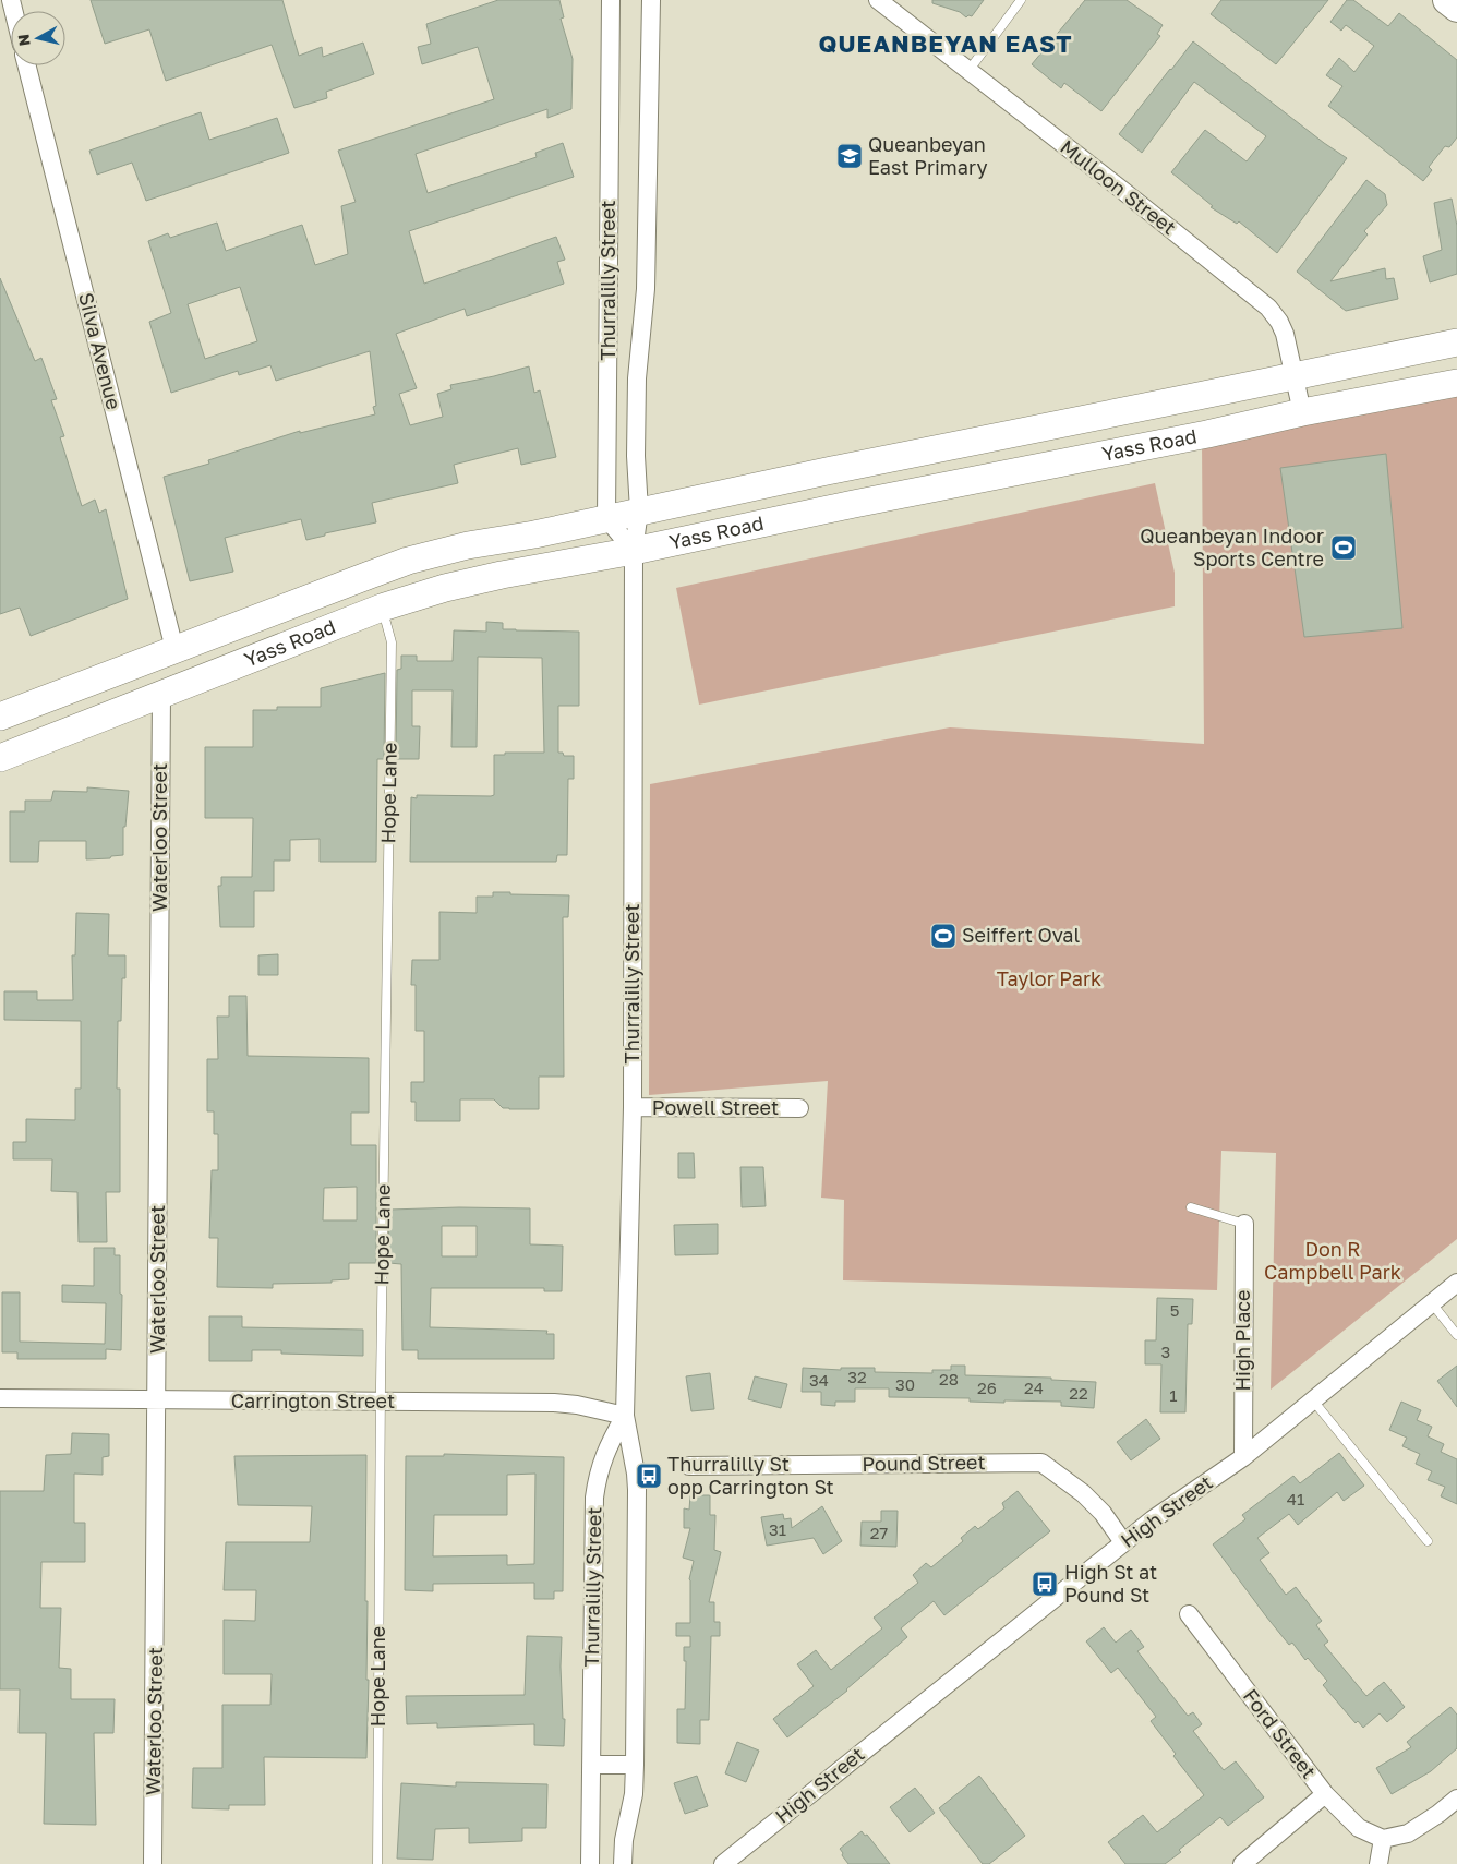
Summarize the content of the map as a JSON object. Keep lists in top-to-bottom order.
{
  "streets": {
    "main road": ["Yass Road"],
    "street": [
      "Mulloon Street",
      "Thurralilly Street",
      "Silva Avenue",
      "Waterloo Street",
      "Powell Street",
      "High Place",
      "Carrington Street",
      "Pound Street",
      "High Street",
      "Ford Street"
    ],
    "lane": ["Hope Lane"]
  },
  "crossings": [
    ["Mulloon Street", "Yass Road"],
    ["Thurralilly Street", "Yass Road"],
    ["Thurralilly Street", "Powell Street"],
    ["Thurralilly Street", "Carrington Street"],
    ["Silva Avenue", "Yass Road"],
    ["Yass Road", "Hope Lane"],
    ["Yass Road", "Waterloo Street"],
    ["Hope Lane", "Carrington Street"],
    ["Waterloo Street", "Carrington Street"],
    ["High Place", "High Street"],
    ["Pound Street", "High Street"]
  ],
  "districts": ["QUEANBEYAN EAST"],
  "parks": ["Taylor Park", "Don R Campbell Park"],
  "places": {
    "school or university": ["Queanbeyan East Primary"],
    "sports": ["Queanbeyan Indoor Sports Centre", "Seiffert Oval"],
    "bus stop": ["Thurralilly St opp Carrington St", "High St at Pound St"]
  },
  "house_numbers": [
    "5",
    "3",
    "32",
    "28",
    "34",
    "30",
    "26",
    "24",
    "22",
    "1",
    "41",
    "31",
    "27"
  ],
  "north": "left"
}
